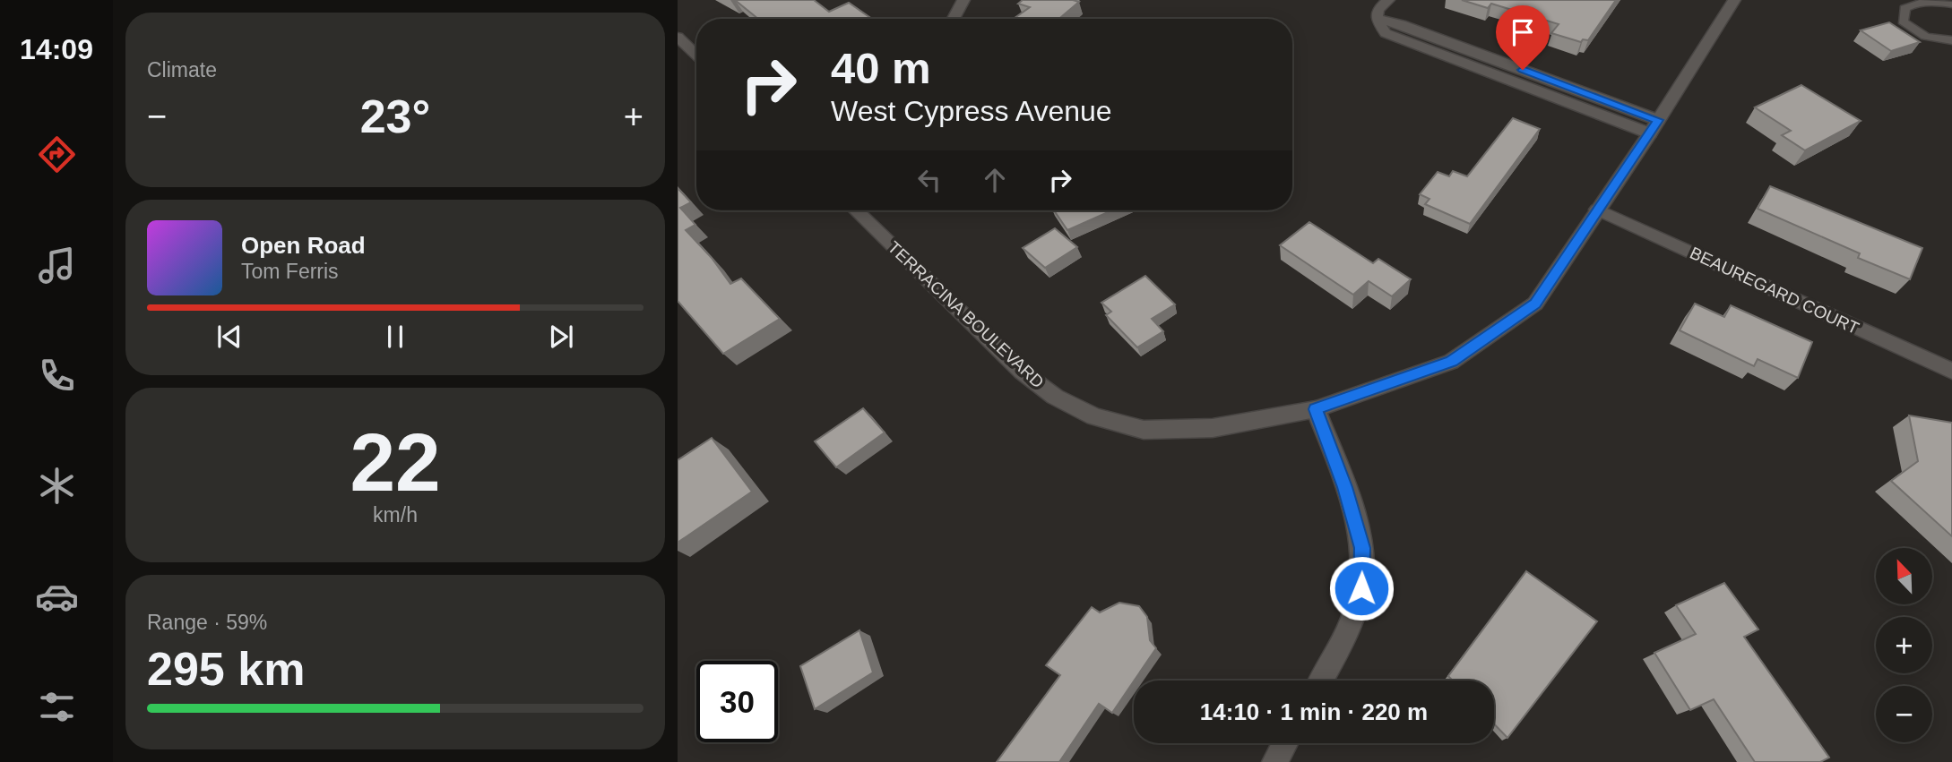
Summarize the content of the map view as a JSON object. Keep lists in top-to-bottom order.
{
  "streets": {
    "main road": ["BEAUREGARD COURT", "TERRACINA BOULEVARD"]
  },
  "crossings": [
    ["BEAUREGARD COURT", "TERRACINA BOULEVARD"]
  ],
  "north": "top left",
  "page": {
    "tabs": "14:09",
    "tile": [
      "Climate",
      ["22", "km/h"],
      ["Range · 59%", "295 km"]
    ],
    "turn": ["40 m", "West Cypress Avenue"],
    "heat": ["−", "23°", "+"],
    "song": ["Open Road", "Tom Ferris"],
    "map_buttons": ["+", "−"],
    "limit": "30",
    "trip": "14:10 · 1 min · 220 m"
  }
}
